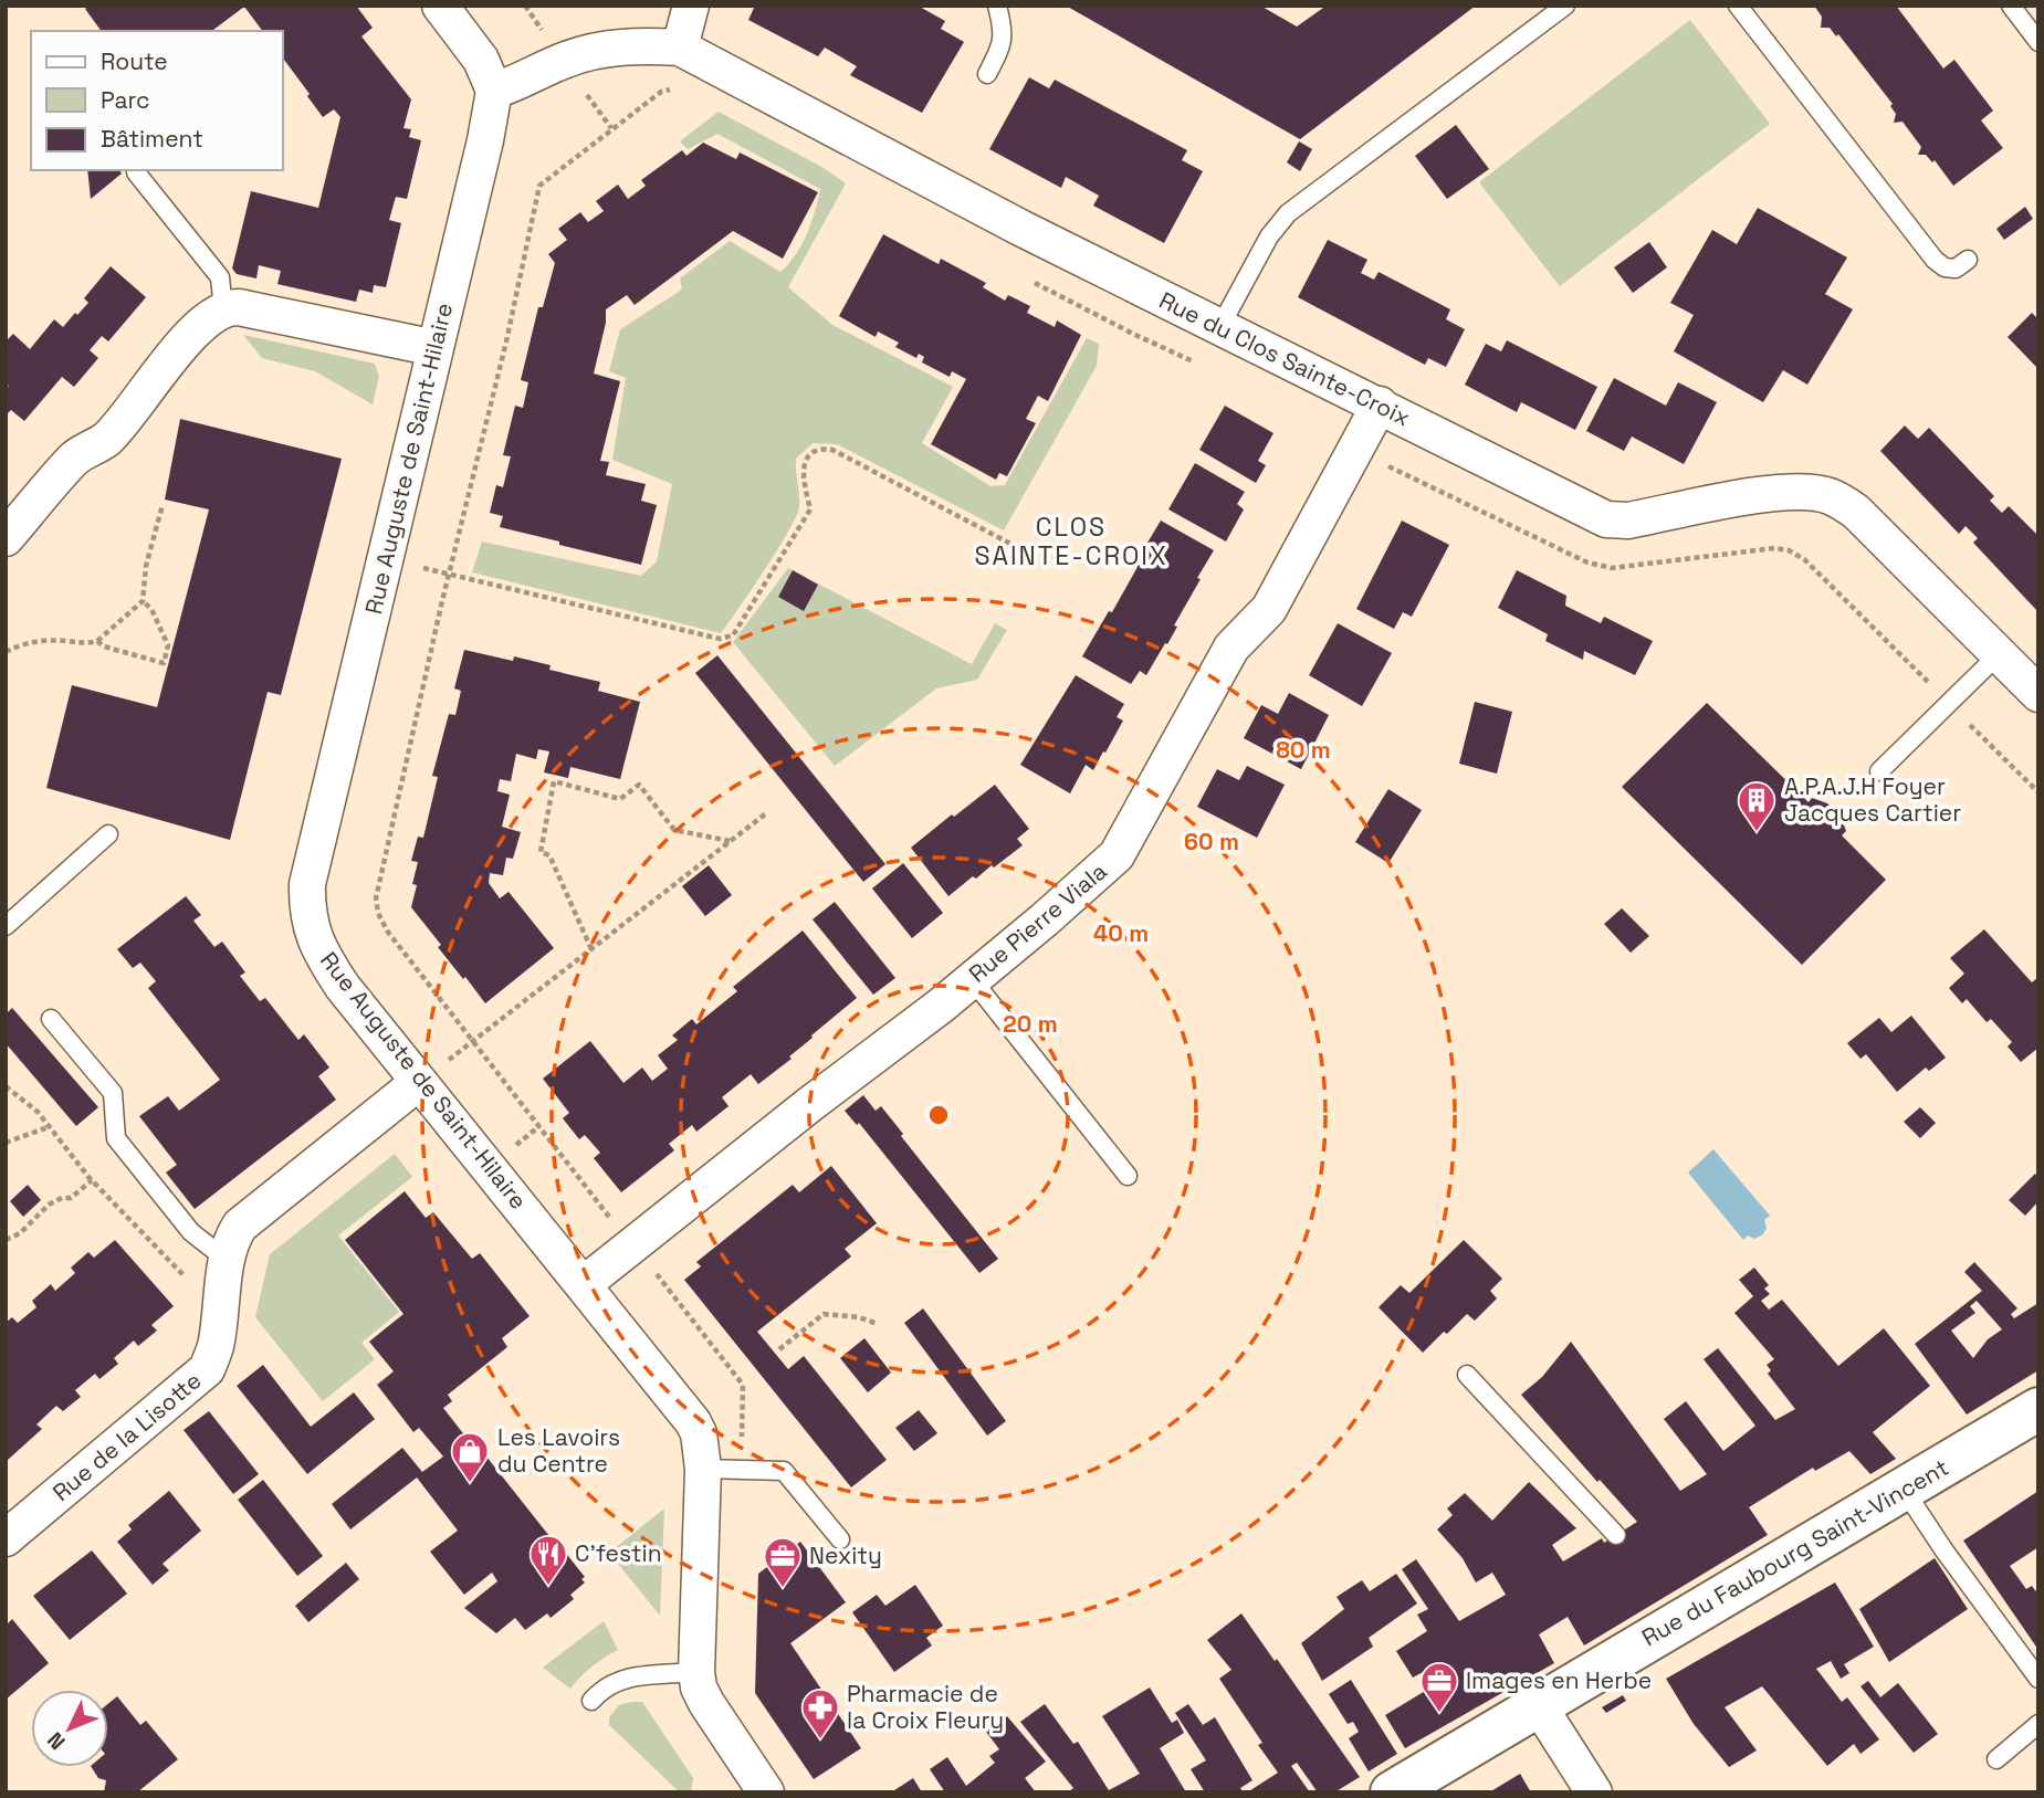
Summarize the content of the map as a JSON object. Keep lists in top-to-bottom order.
{
  "streets": {
    "main road": ["Rue du Faubourg Saint-Vincent"],
    "street": [
      "Rue du Clos Sainte-Croix",
      "Rue Auguste de Saint-Hilaire",
      "Rue Pierre Viala",
      "Rue de la Lisotte"
    ]
  },
  "crossings": [
    ["Rue du Clos Sainte-Croix", "Rue Auguste de Saint-Hilaire"],
    ["Rue du Clos Sainte-Croix", "Rue Pierre Viala"],
    ["Rue Auguste de Saint-Hilaire", "Rue Pierre Viala"],
    ["Rue Auguste de Saint-Hilaire", "Rue de la Lisotte"]
  ],
  "districts": ["CLOS SAINTE-CROIX"],
  "places": {
    "building": ["A.P.A.J.H Foyer Jacques Cartier"],
    "shop": ["Les Lavoirs du Centre"],
    "restaurant": ["C'festin"],
    "office": ["Nexity", "Images en Herbe"],
    "pharmacy": ["Pharmacie de la Croix Fleury"]
  },
  "legend": ["Route", "Parc", "Bâtiment"],
  "north": "bottom left",
  "rings": [
    "80 m",
    "60 m",
    "40 m",
    "20 m"
  ]
}
